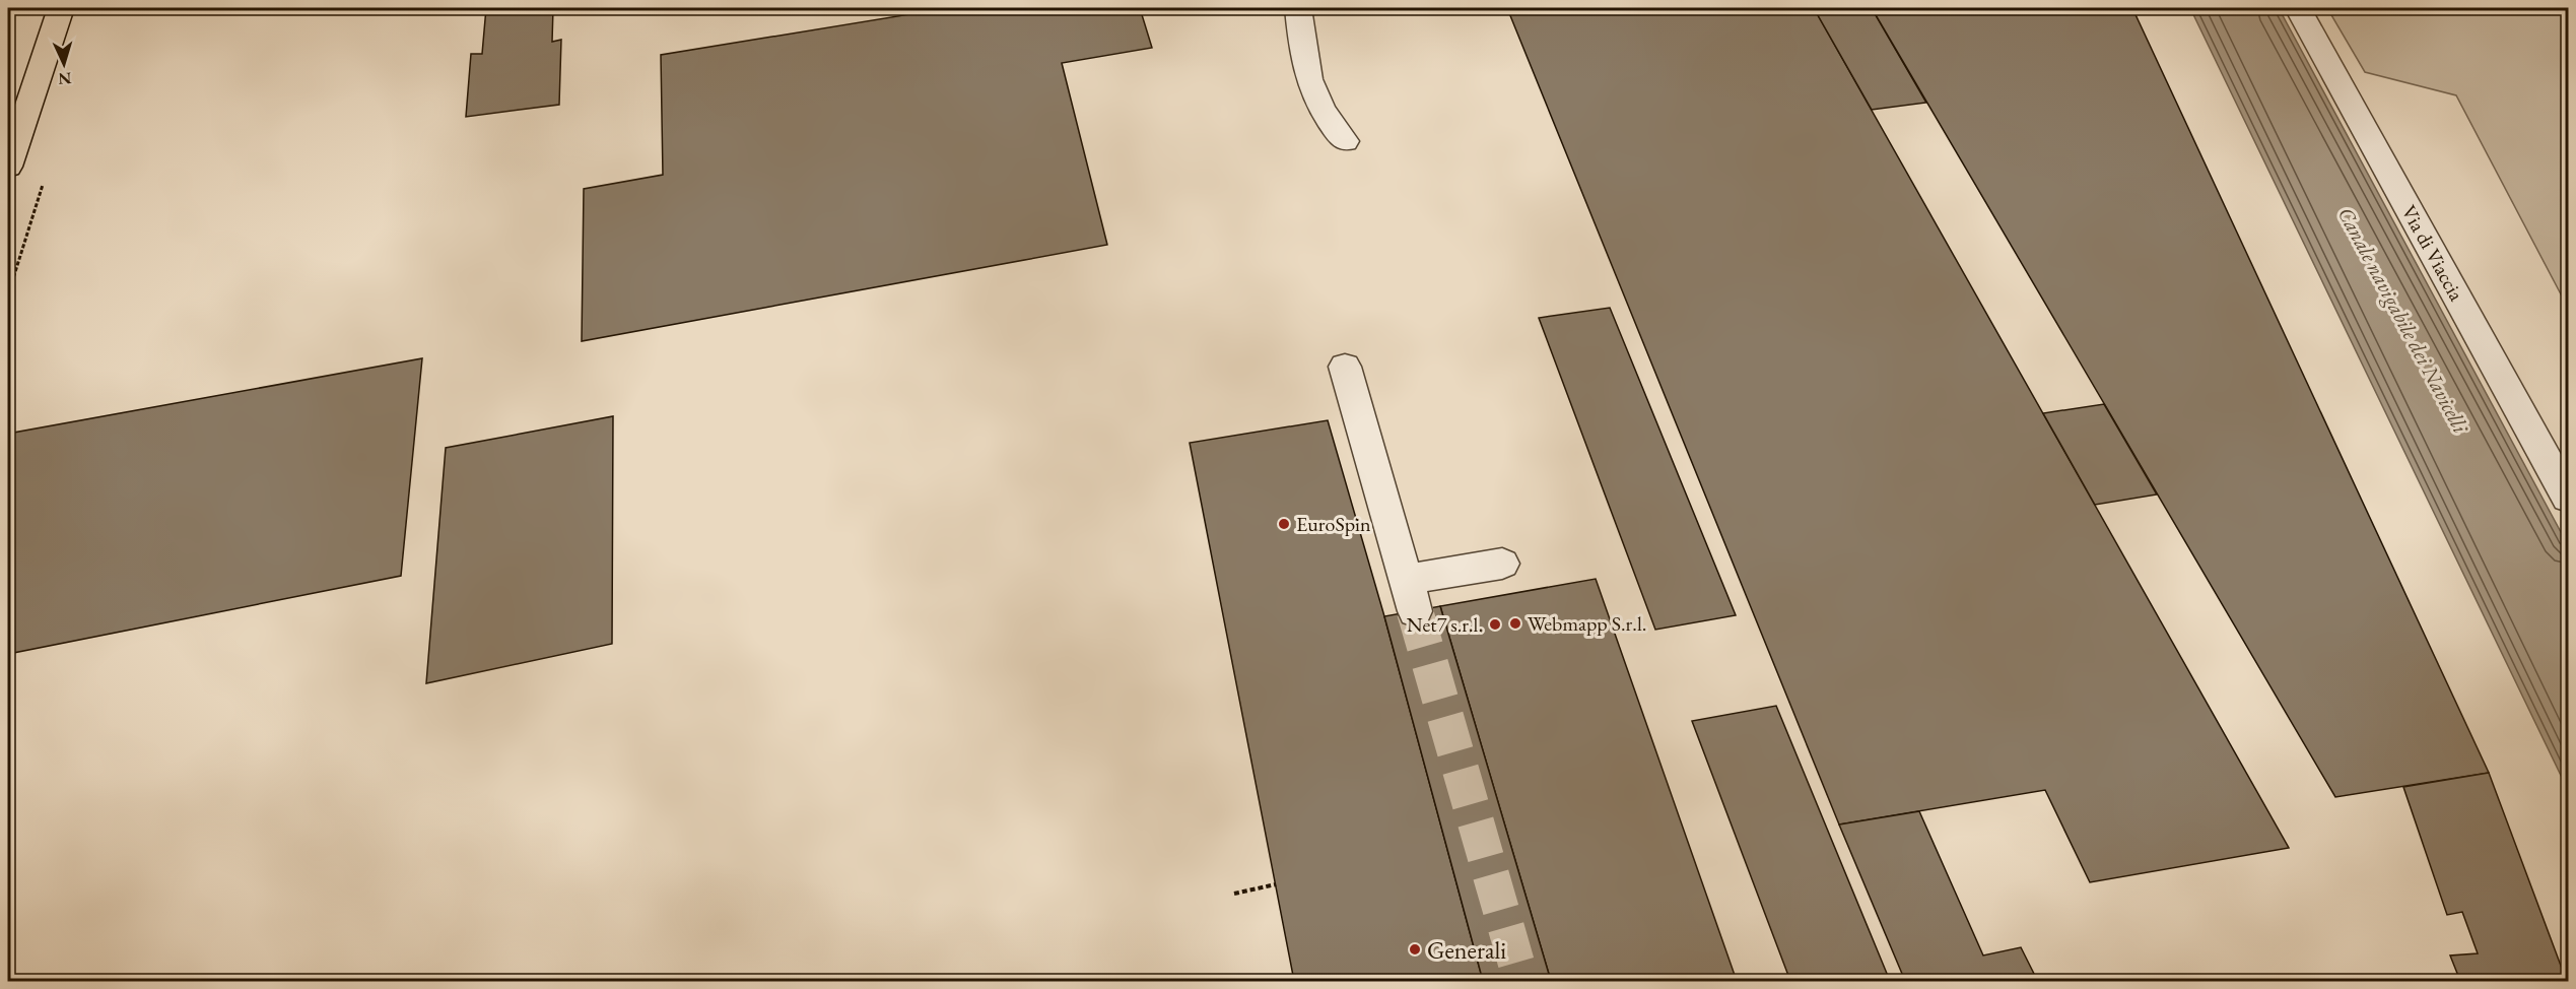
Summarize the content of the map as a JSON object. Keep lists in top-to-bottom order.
{
  "streets": {
    "street": ["Via di Viaccia"]
  },
  "water": ["Canale navigabile dei Navicelli"],
  "places": [
    "EuroSpin",
    "Webmapp S.r.l.",
    "Net7 s.r.l.",
    "Generali"
  ],
  "north": "bottom"
}
